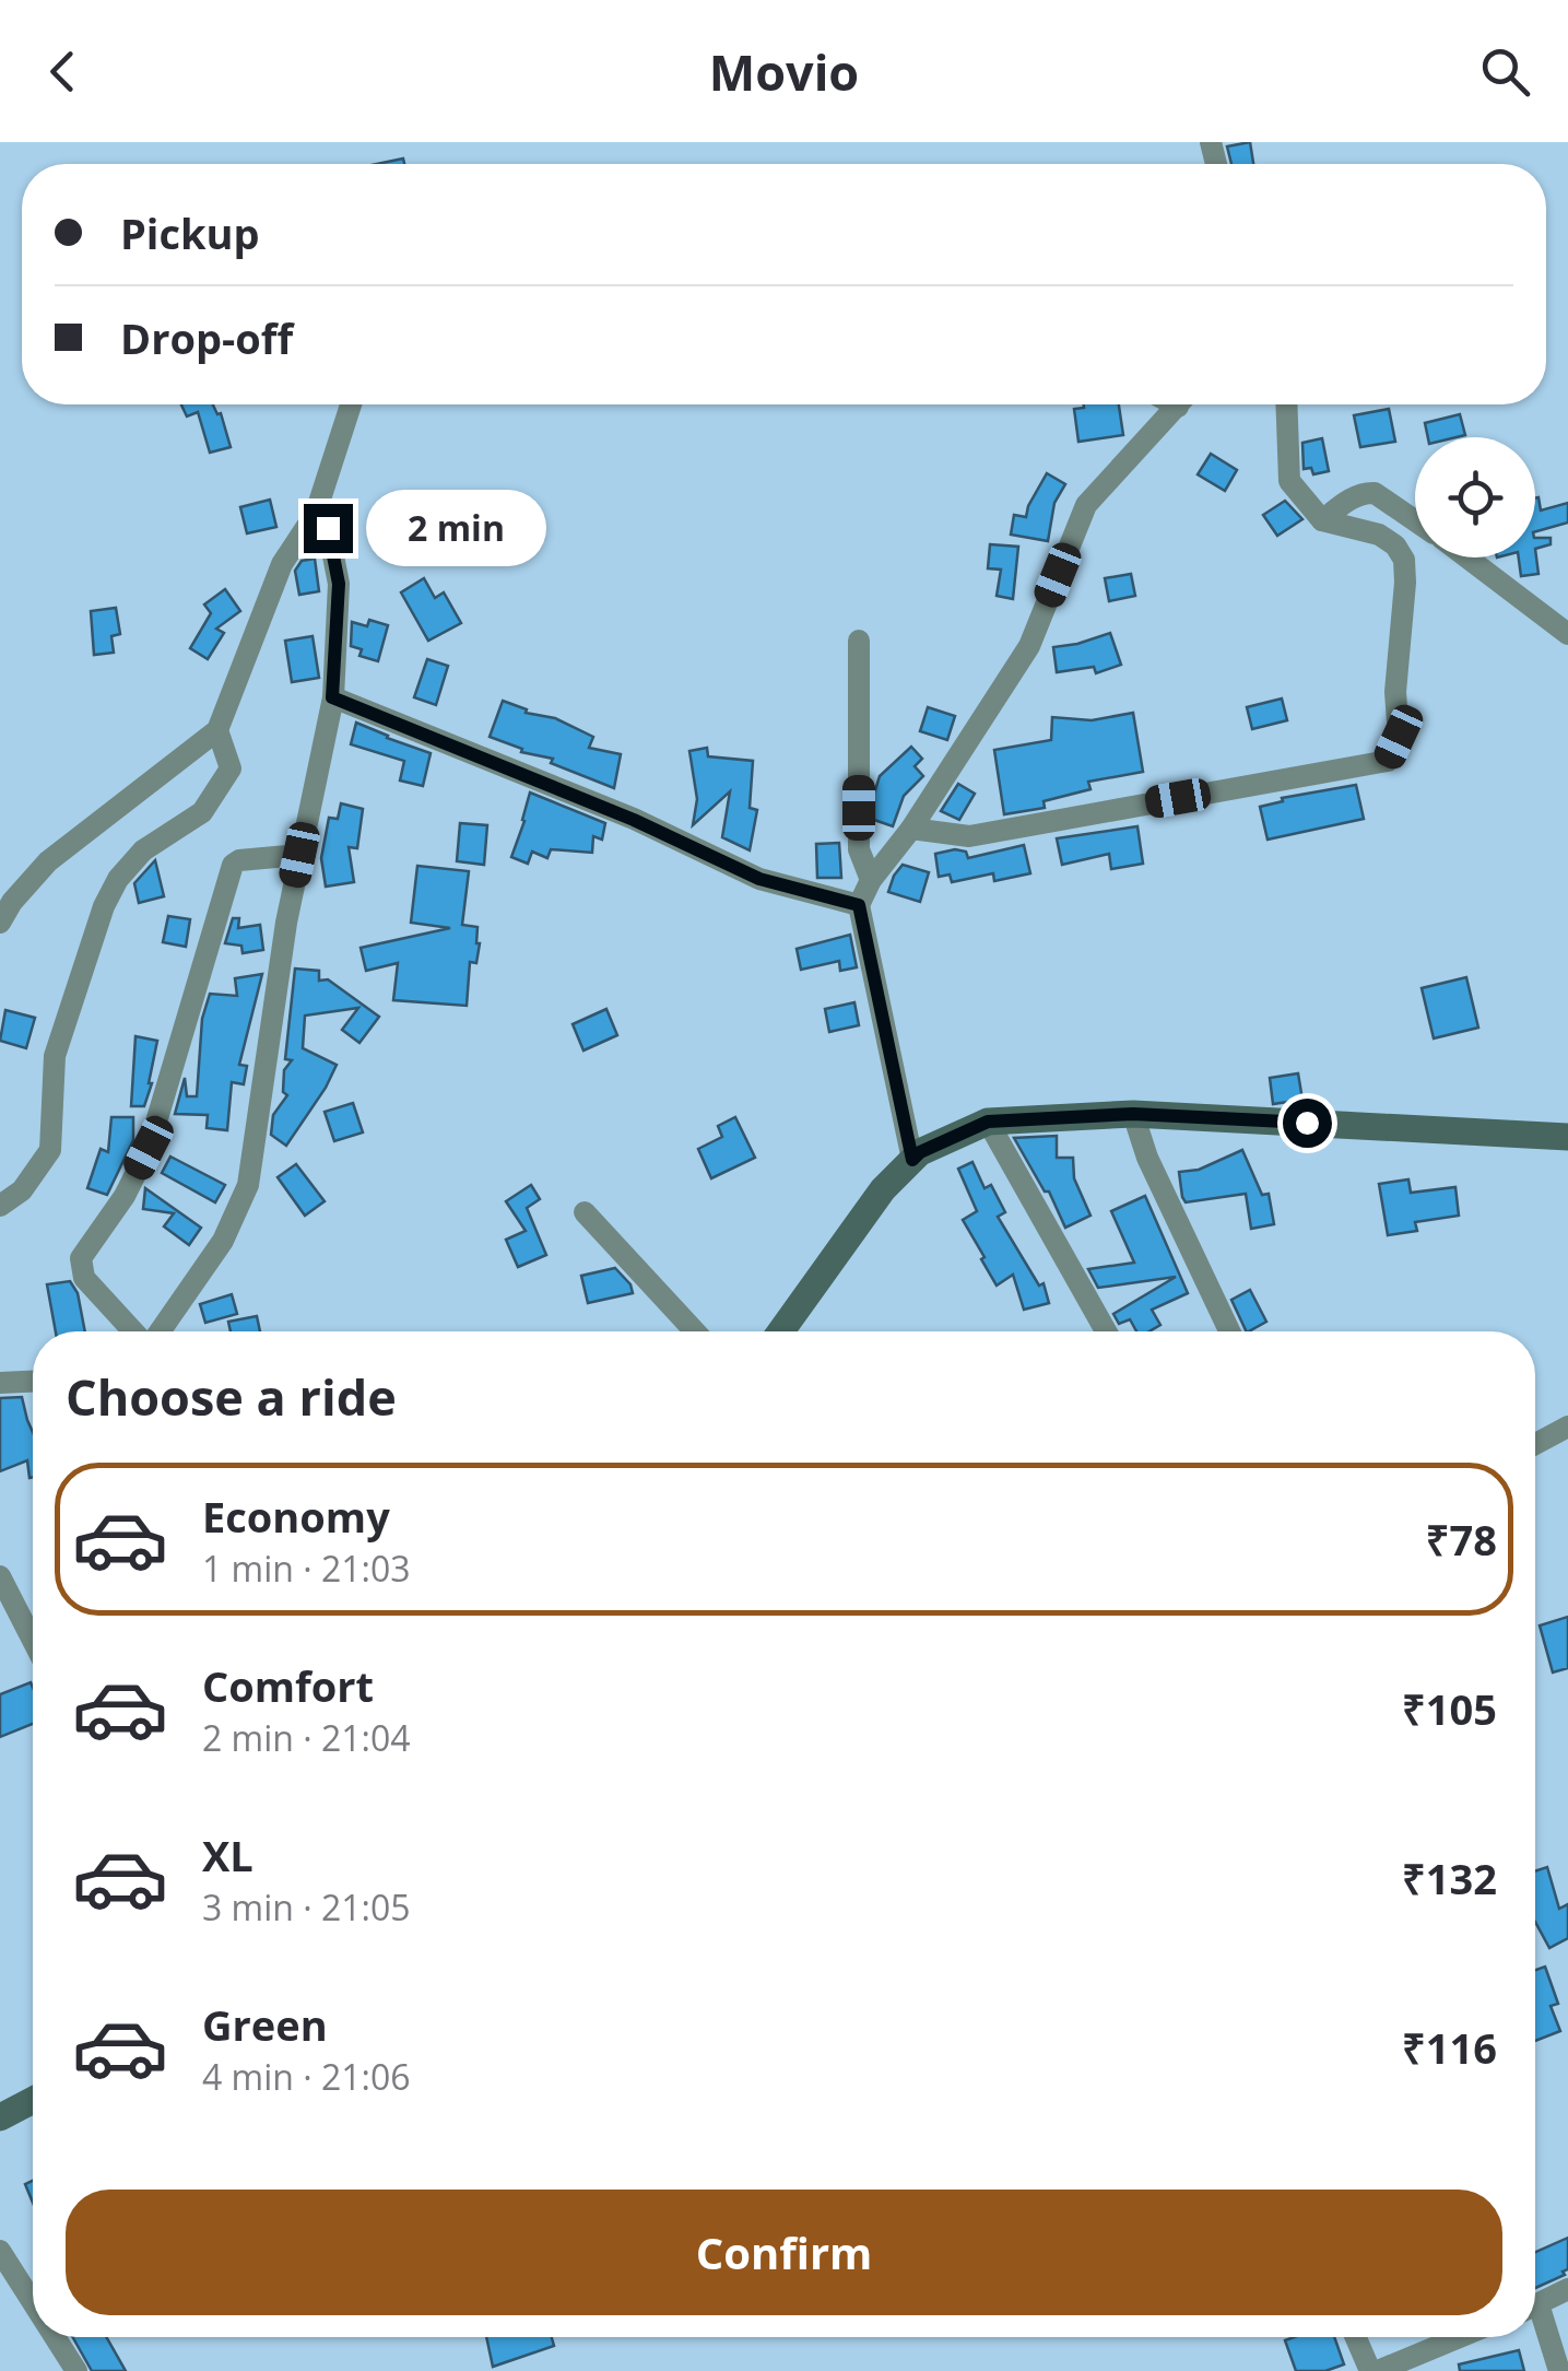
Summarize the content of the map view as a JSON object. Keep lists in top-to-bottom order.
{
  "page": {
    "header": "Movio",
    "banner": ["Pickup", "Drop-off"],
    "bubble": "2 min",
    "heading": "Choose a ride",
    "list": [
      {
        "name": "Economy",
        "note": "1 min · 21:03",
        "value": "₹78"
      },
      {
        "name": "Comfort",
        "note": "2 min · 21:04",
        "value": "₹105"
      },
      {
        "name": "XL",
        "note": "3 min · 21:05",
        "value": "₹132"
      },
      {
        "name": "Green",
        "note": "4 min · 21:06",
        "value": "₹116"
      }
    ],
    "buttons": "Confirm"
  }
}
